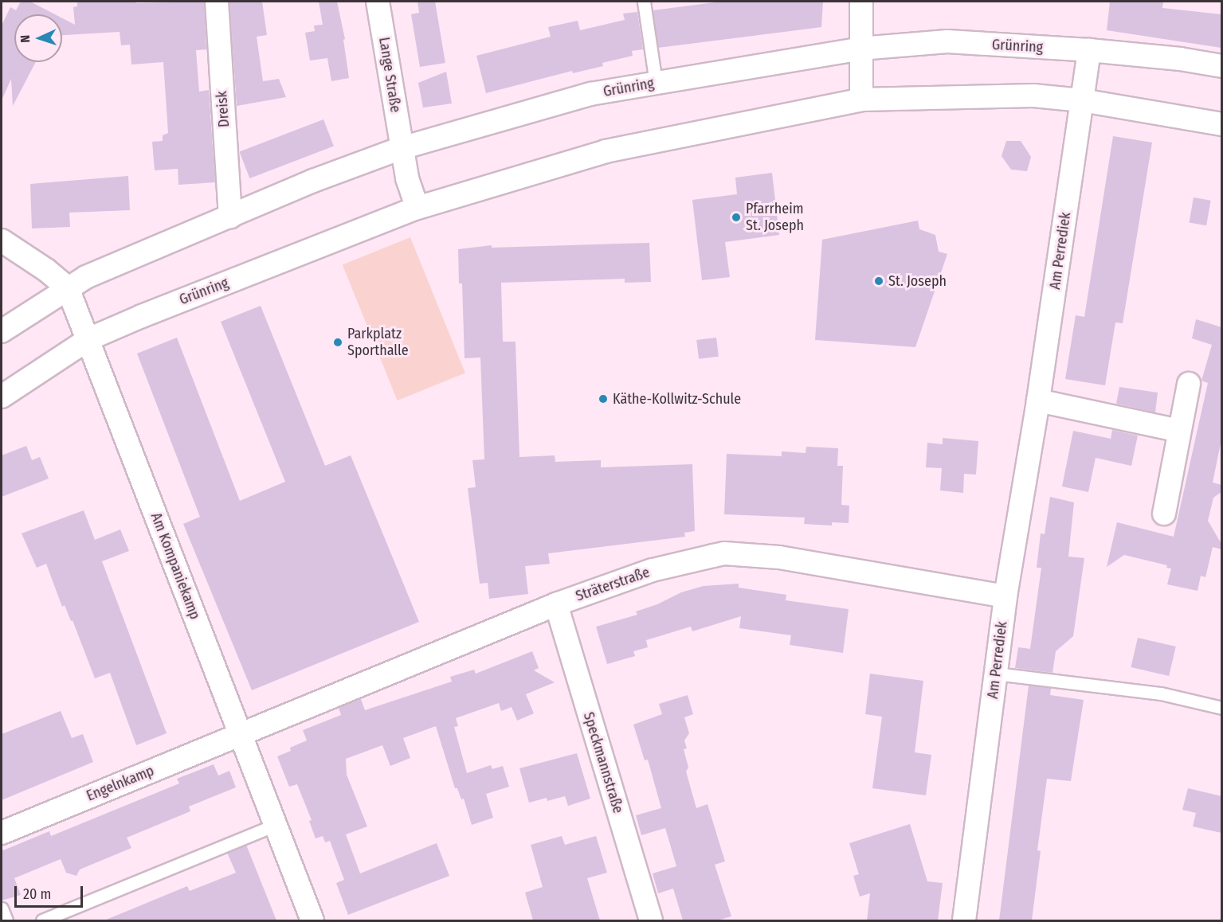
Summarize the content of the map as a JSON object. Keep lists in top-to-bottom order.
{
  "streets": {
    "street": [
      "Grünring",
      "Lange Straße",
      "Dreisk",
      "Am Perrediek",
      "Am Kompaniekamp",
      "Sträterstraße",
      "Speckmannstraße",
      "Engelnkamp"
    ]
  },
  "crossings": [
    ["Grünring", "Lange Straße"],
    ["Grünring", "Dreisk"],
    ["Grünring", "Am Perrediek"],
    ["Grünring", "Am Kompaniekamp"],
    ["Am Perrediek", "Sträterstraße"],
    ["Am Kompaniekamp", "Sträterstraße"],
    ["Am Kompaniekamp", "Engelnkamp"],
    ["Sträterstraße", "Speckmannstraße"],
    ["Sträterstraße", "Engelnkamp"]
  ],
  "places": [
    "Pfarrheim St. Joseph",
    "St. Joseph",
    "Parkplatz Sporthalle",
    "Käthe-Kollwitz-Schule"
  ],
  "scale_bar": "20 m",
  "north": "left"
}
